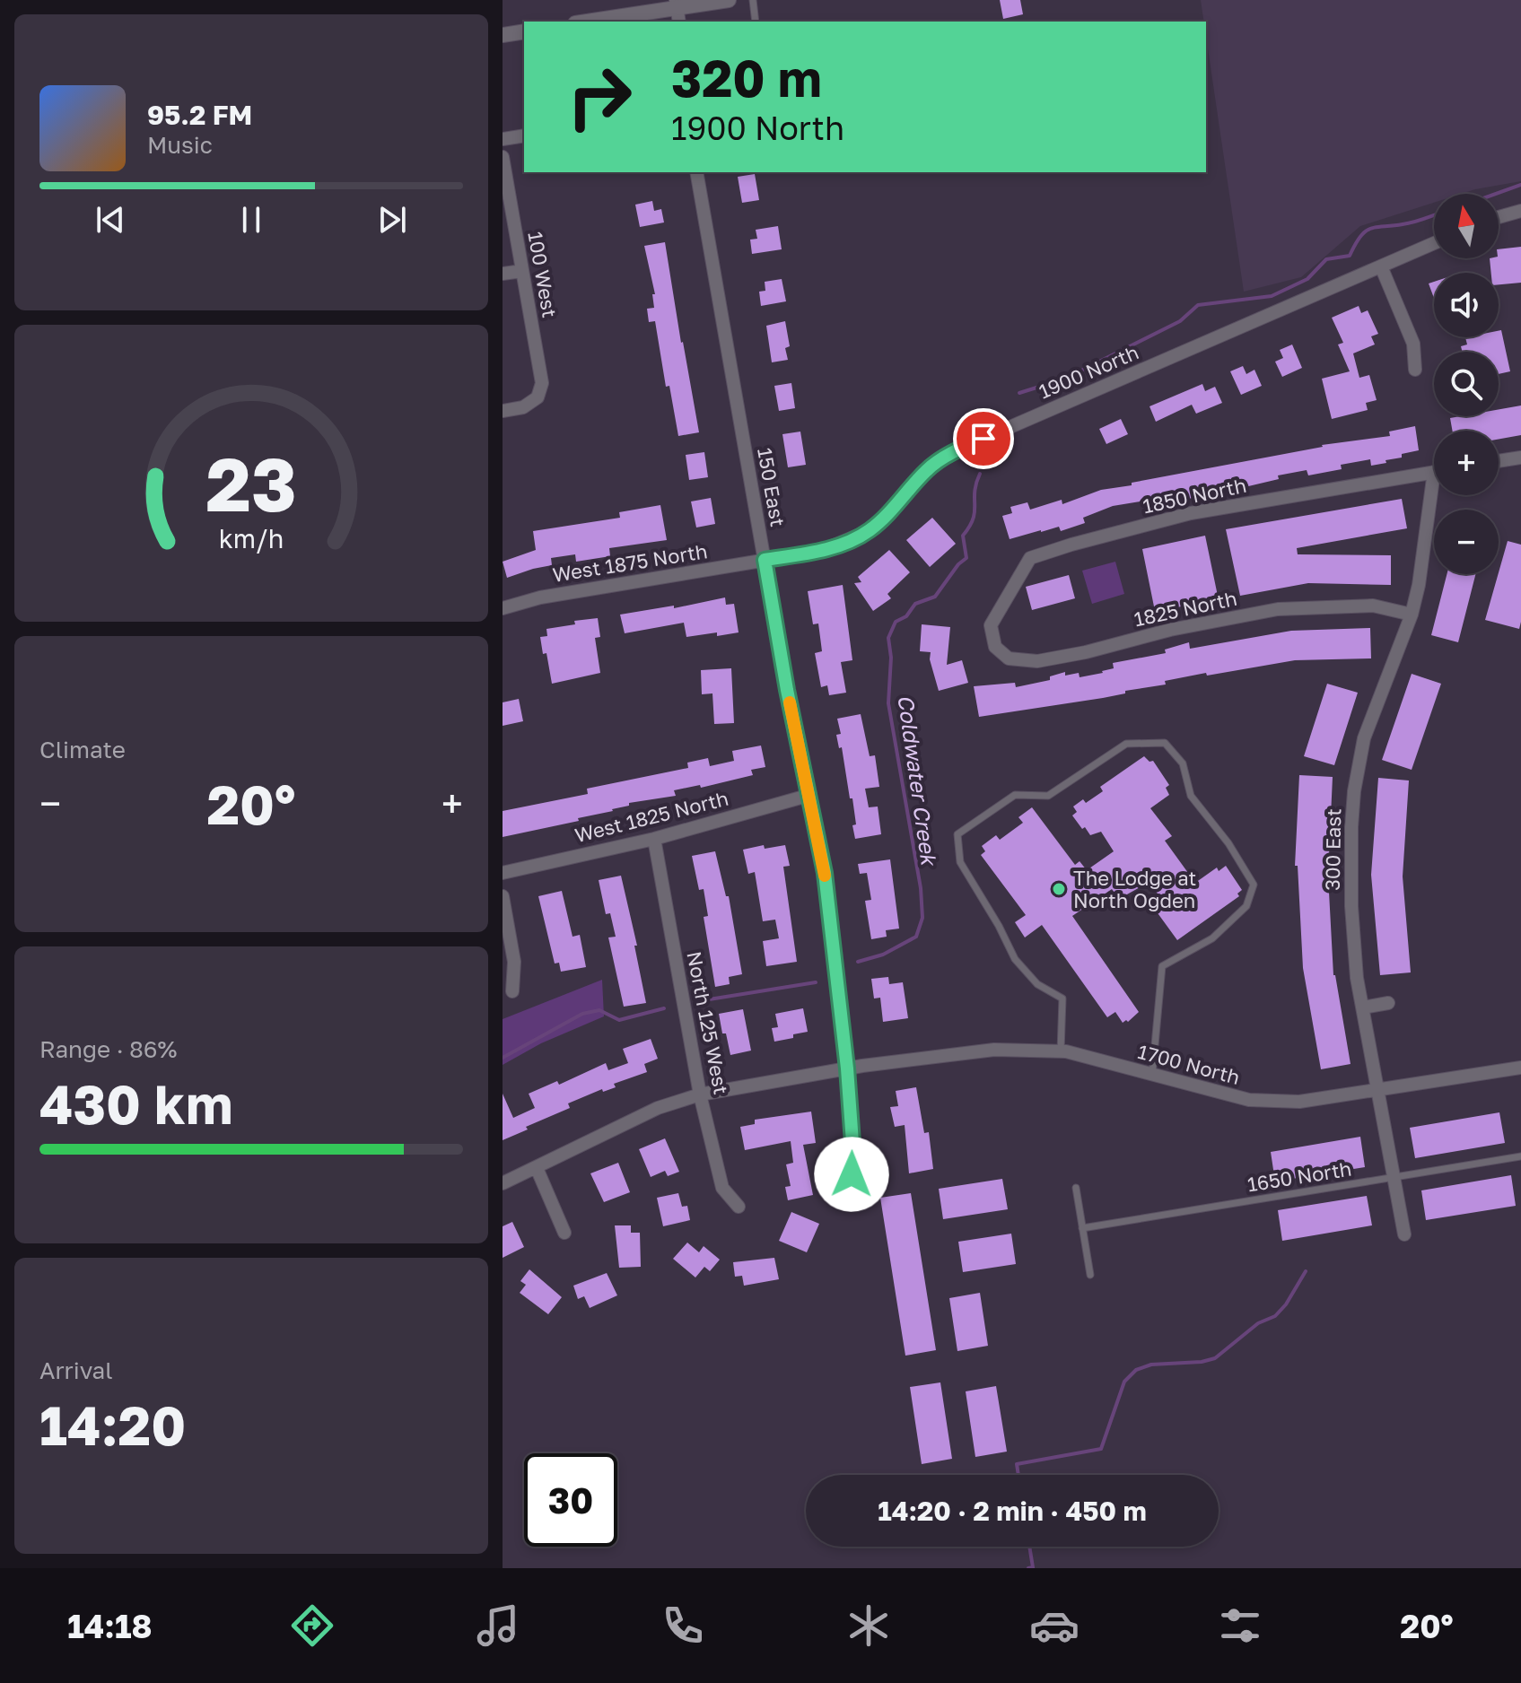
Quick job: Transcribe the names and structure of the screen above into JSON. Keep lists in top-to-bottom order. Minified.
{"streets":{"street":["100 West","1900 North","150 East","1850 North","West 1875 North","1825 North","West 1825 North","300 East","North 125 West","1700 North"],"lane":["1650 North"]},"crossings":[["1900 North","150 East"],["1900 North","West 1875 North"],["150 East","West 1875 North"],["150 East","West 1825 North"],["150 East","1700 North"],["1850 North","1825 North"],["1825 North","300 East"],["West 1825 North","North 125 West"],["300 East","1700 North"],["300 East","1650 North"],["North 125 West","1700 North"]],"water":["Coldwater Creek"],"places":["The Lodge at North Ogden"],"north":"top","page":{"turn":["320 m","1900 North"],"song":["95.2 FM","Music"],"map_buttons":["+","−"],"tile":["Climate",["Range · 86%","430 km"],["Arrival","14:20"]],"heat":["−","20°","+"],"limit":"30","trip":"14:20 · 2 min · 450 m","tabs":["14:18","20°"],"gauge":["23","km/h"]}}
